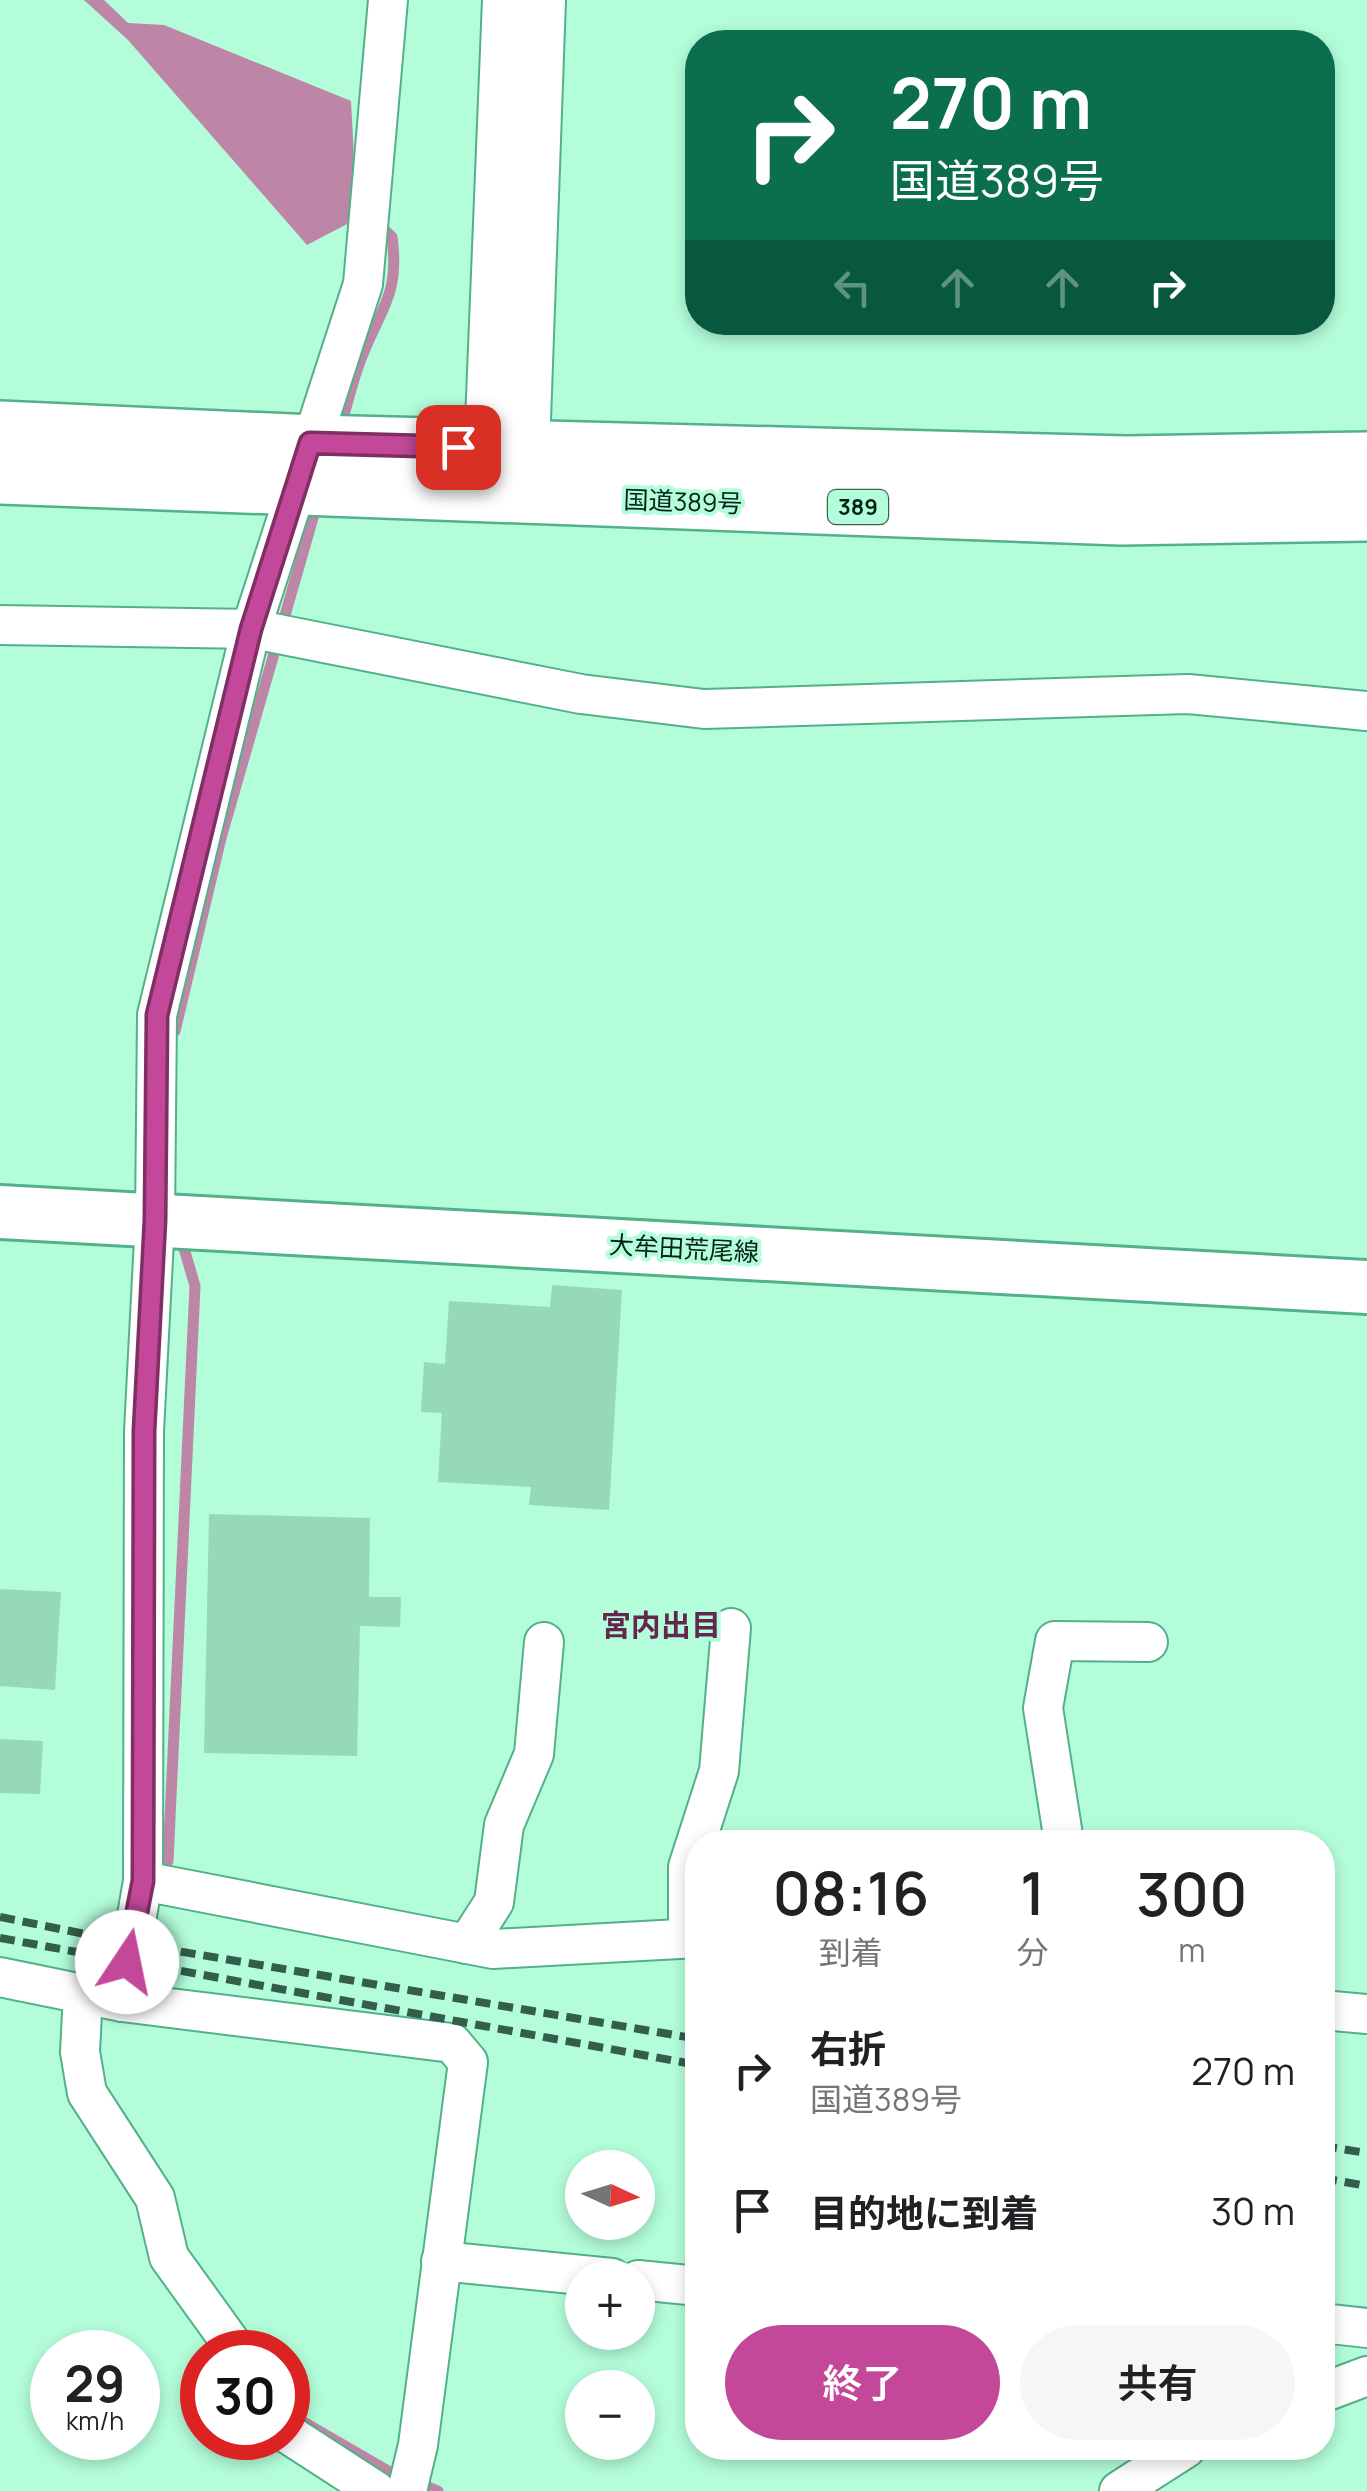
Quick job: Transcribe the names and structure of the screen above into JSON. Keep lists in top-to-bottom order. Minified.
{"streets":{"highway":["国道389号","389"],"main road":["大牟田荒尾線"]},"districts":["宮内出目"],"north":"right","page":{"turn":["270 m","国道389号"],"eta":["08:16","到着","1","分","300","m"],"list":[{"name":"右折","note":"国道389号","value":"270 m"},{"name":"目的地に到着","value":"30 m"}],"map_buttons":["+","−"],"buttons":["終了","共有"],"speed":"29 km/h","limit":"30"}}
